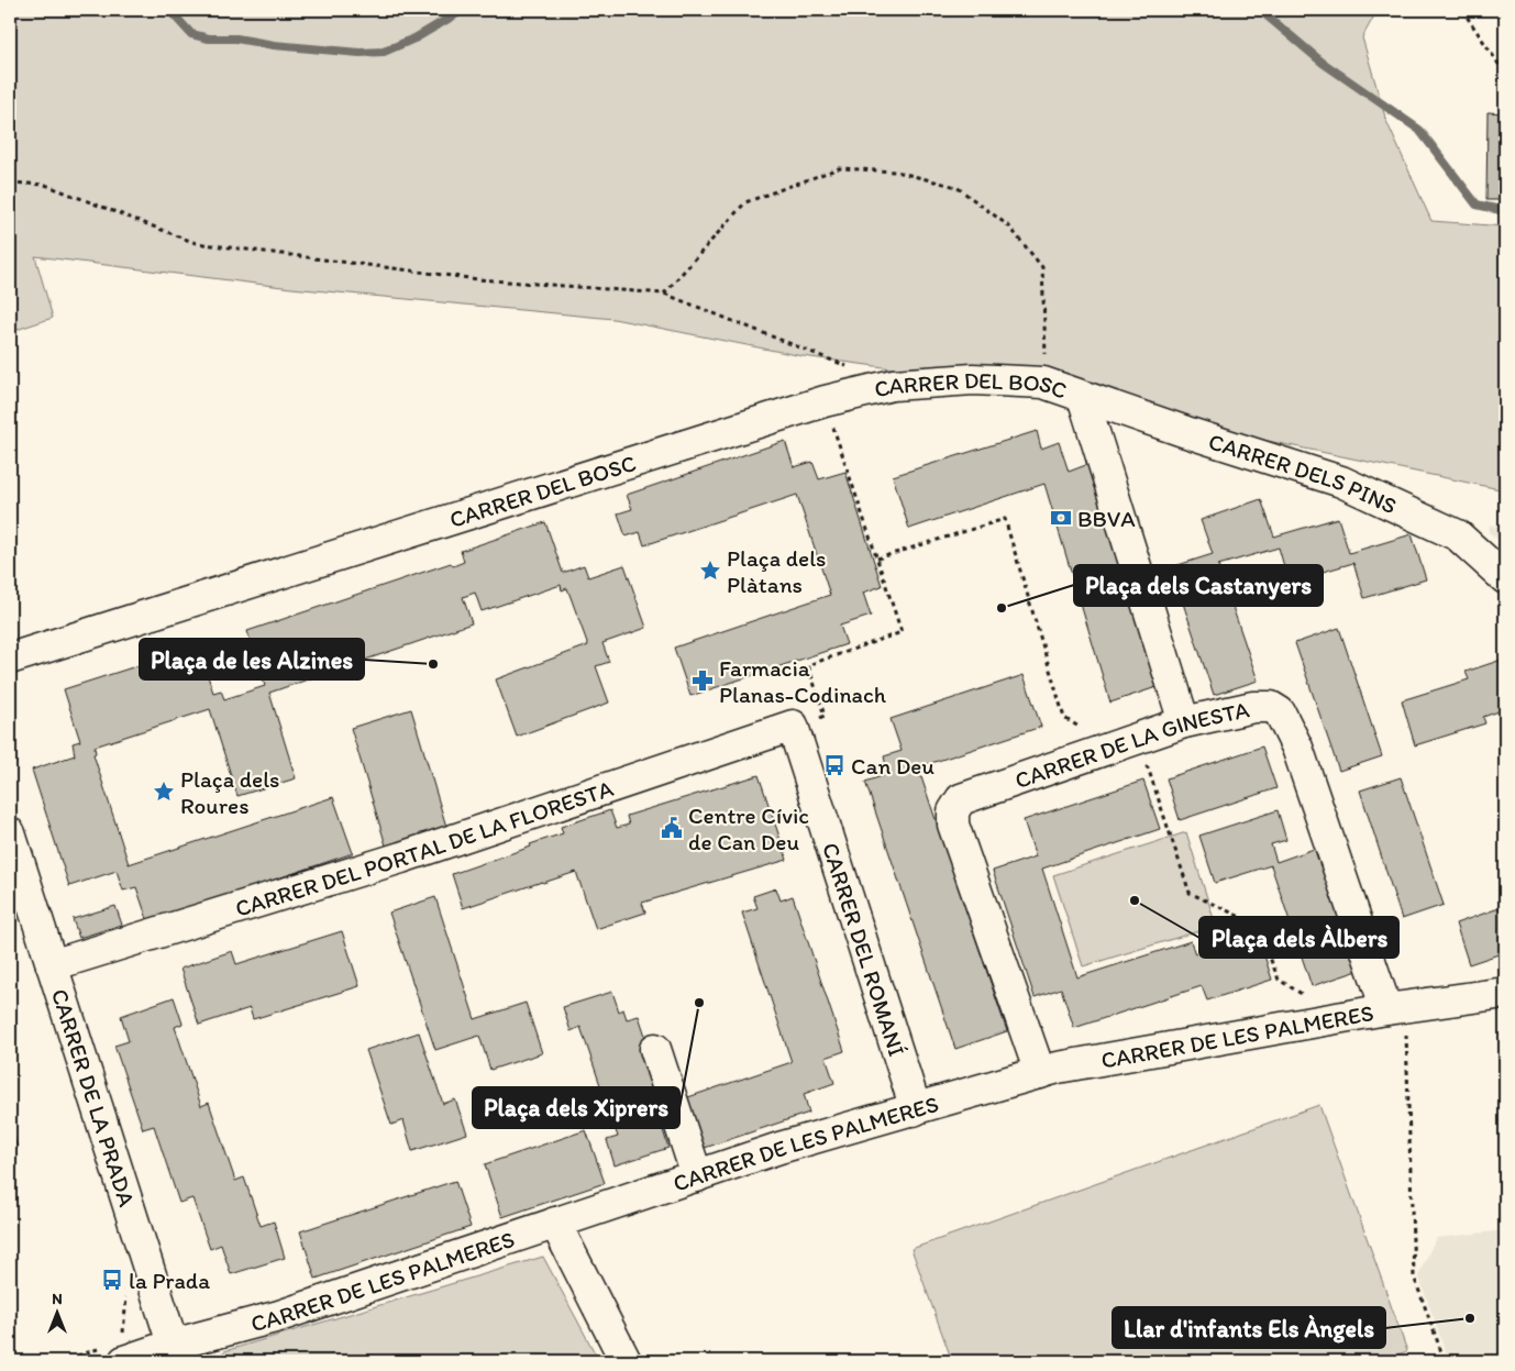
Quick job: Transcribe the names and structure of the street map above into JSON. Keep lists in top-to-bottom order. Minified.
{"streets":{"street":["CARRER DEL BOSC","CARRER DELS PINS","CARRER DE LA GINESTA","CARRER DEL PORTAL DE LA FLORESTA","CARRER DEL ROMANÍ","CARRER DE LES PALMERES","CARRER DE LA PRADA"]},"crossings":[["CARRER DEL BOSC","CARRER DELS PINS"],["CARRER DE LA GINESTA","CARRER DE LES PALMERES"],["CARRER DEL PORTAL DE LA FLORESTA","CARRER DEL ROMANÍ"],["CARRER DEL PORTAL DE LA FLORESTA","CARRER DE LA PRADA"],["CARRER DEL ROMANÍ","CARRER DE LES PALMERES"],["CARRER DE LES PALMERES","CARRER DE LA PRADA"]],"places":{"bank":["BBVA"],"place":["Plaça dels Plàtans","Plaça dels Roures"],"other":["Plaça dels Castanyers","Plaça de les Alzines","Plaça dels Àlbers","Plaça dels Xiprers","Llar d'infants Els Àngels"],"pharmacy":["Farmacia Planas-Codinach"],"bus stop":["Can Deu","la Prada"],"public building":["Centre Cívic de Can Deu"]},"north":"top"}
